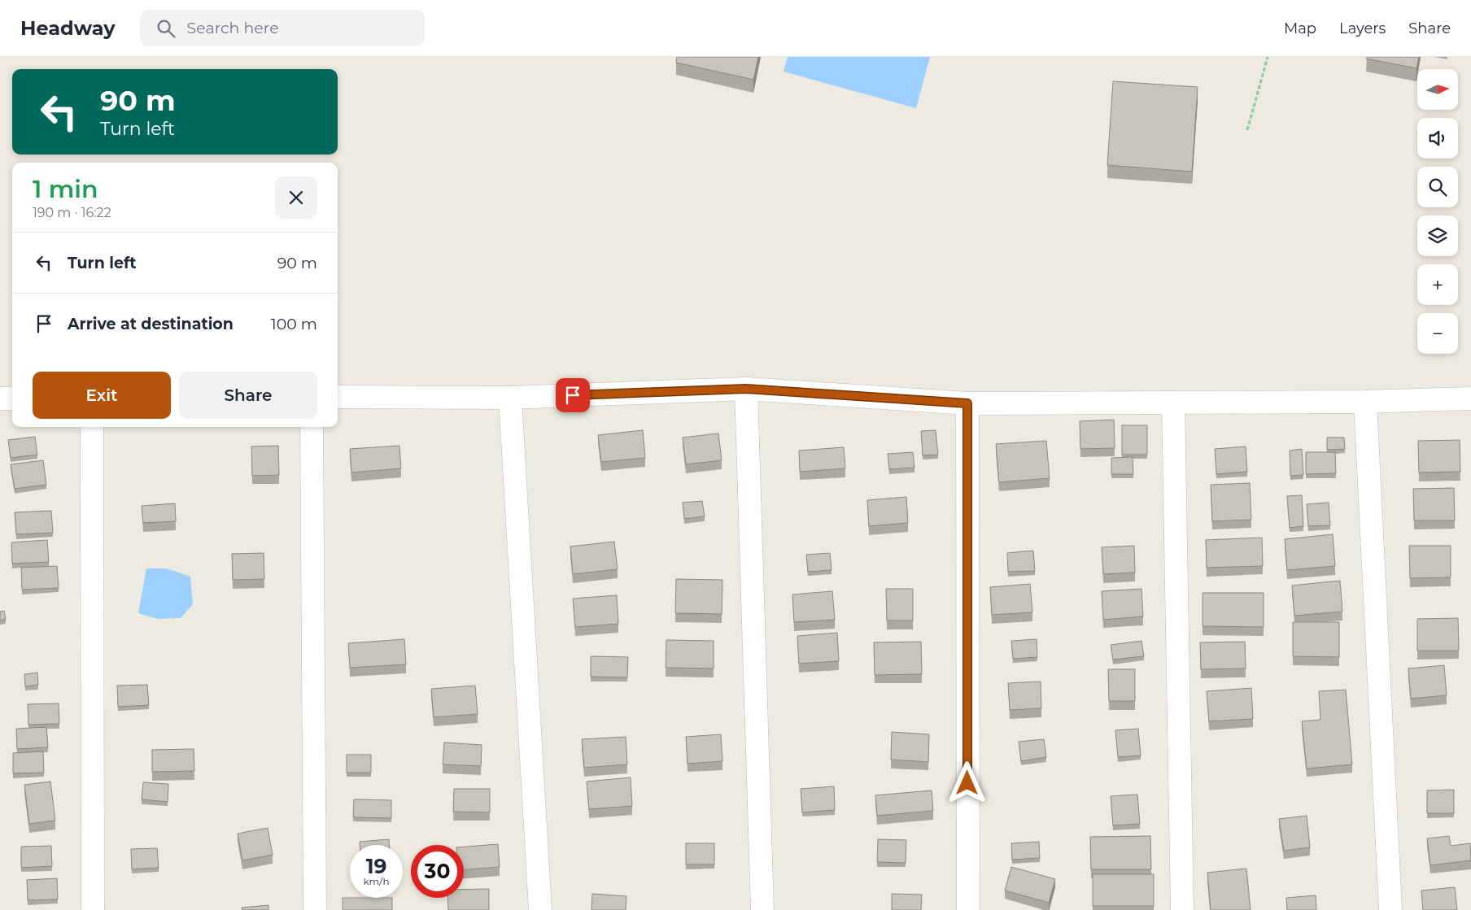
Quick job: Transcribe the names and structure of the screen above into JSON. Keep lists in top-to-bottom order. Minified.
{"north":"right","page":{"header":"Headway","search":"Search here","nav":["Map","Layers","Share"],"map_buttons":["+","−"],"turn":["90 m","Turn left"],"heading":["1 min","190 m · 16:22"],"list":[{"name":"Turn left","value":"90 m"},{"name":"Arrive at destination","value":"100 m"}],"buttons":["Exit","Share"],"speed":"19 km/h","limit":"30"}}
